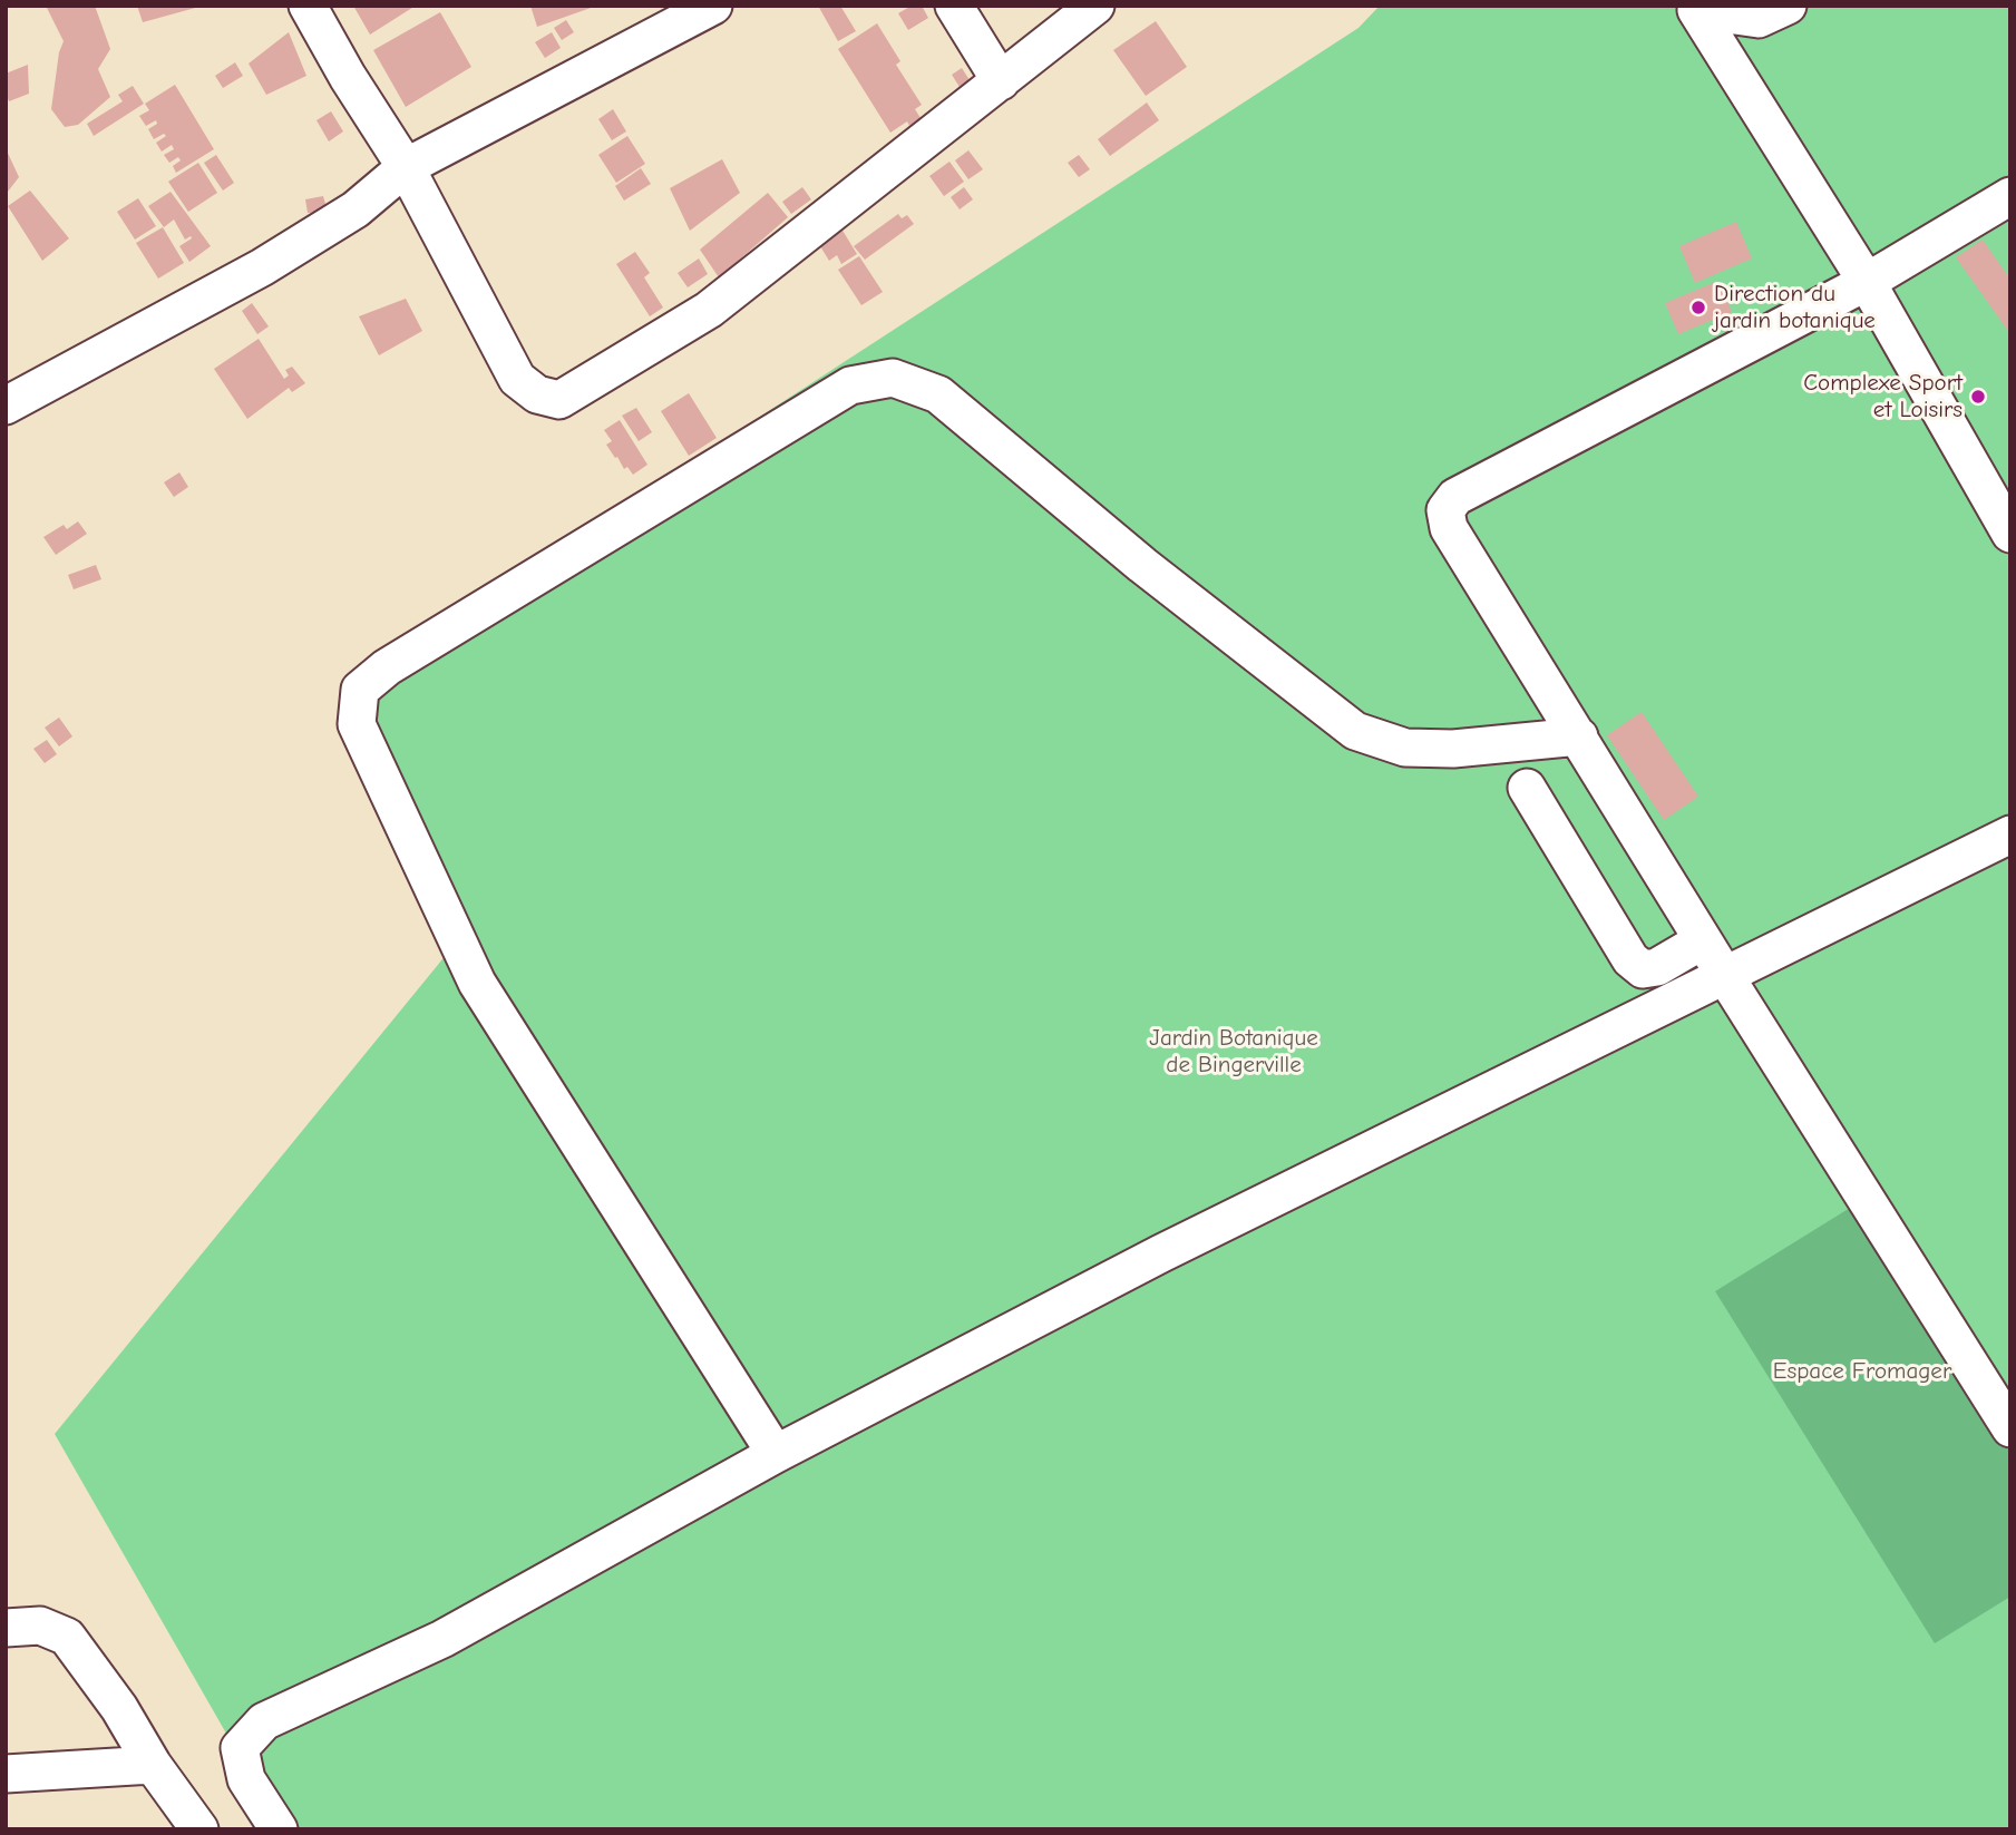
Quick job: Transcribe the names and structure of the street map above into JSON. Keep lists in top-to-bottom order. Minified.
{"parks":["Jardin Botanique de Bingerville","Espace Fromager"],"places":["Direction du jardin botanique","Complexe Sport et Loisirs"]}
